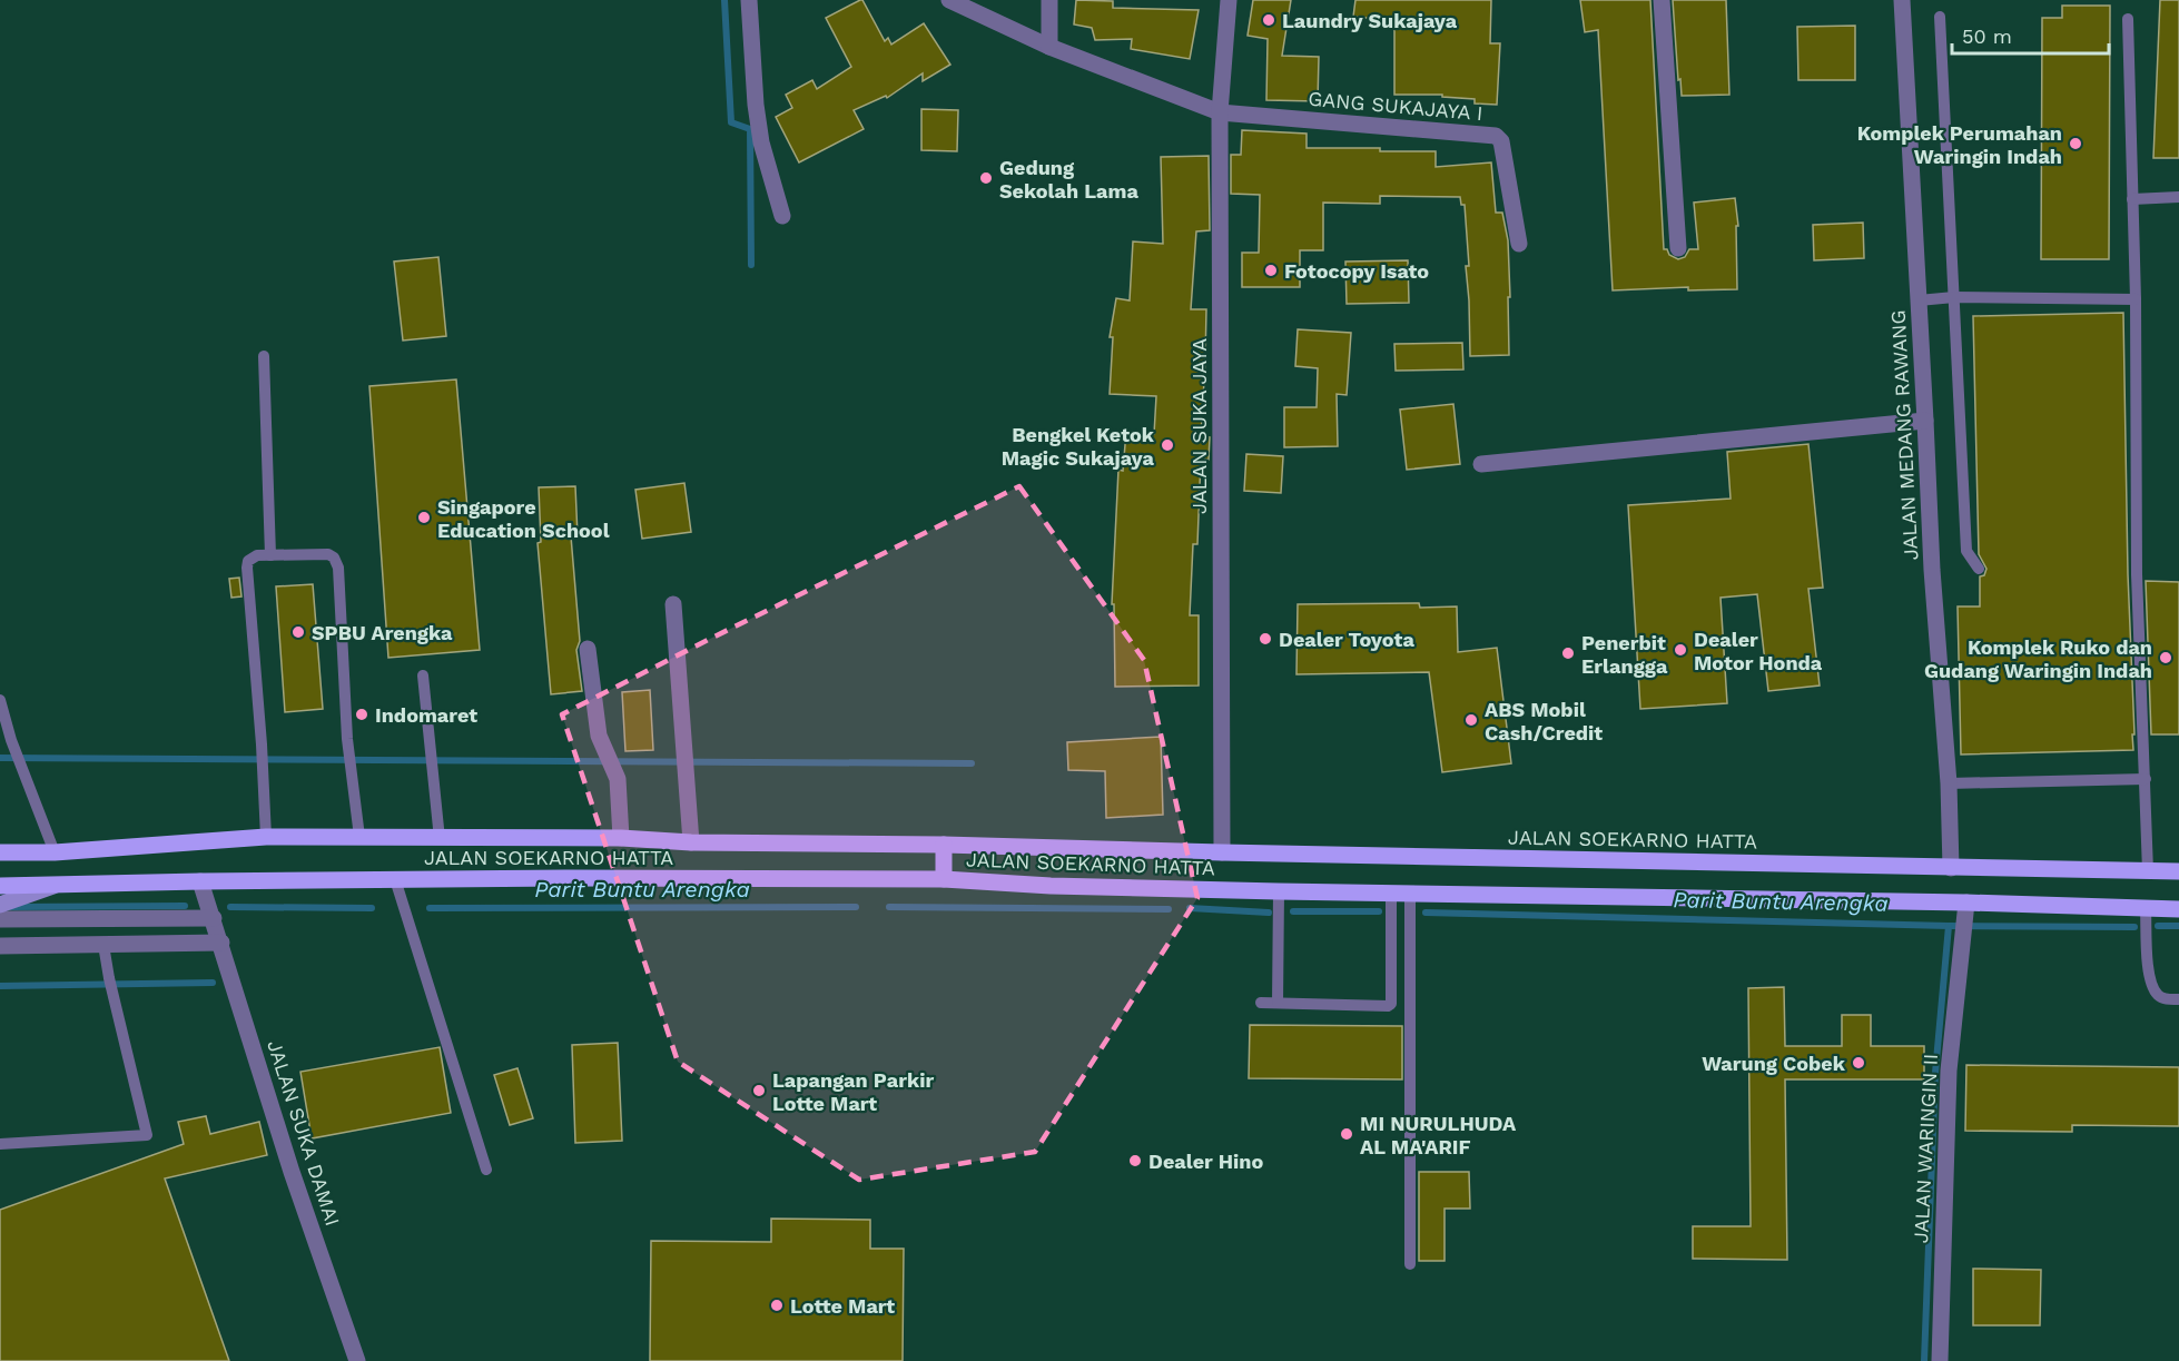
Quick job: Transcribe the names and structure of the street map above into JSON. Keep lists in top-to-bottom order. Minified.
{"streets":{"main road":["JALAN SOEKARNO HATTA"],"street":["GANG SUKAJAYA I","JALAN SUKA JAYA","JALAN MEDANG RAWANG","JALAN SUKA DAMAI","JALAN WARINGIN II"]},"crossings":[["GANG SUKAJAYA I","JALAN SUKA JAYA"],["JALAN SUKA JAYA","JALAN SOEKARNO HATTA"],["JALAN MEDANG RAWANG","JALAN SOEKARNO HATTA"],["JALAN SOEKARNO HATTA","JALAN SUKA DAMAI"],["JALAN SOEKARNO HATTA","JALAN WARINGIN II"]],"water":["Parit Buntu Arengka"],"places":["Laundry Sukajaya","Komplek Perumahan Waringin Indah","Gedung Sekolah Lama","Fotocopy Isato","Bengkel Ketok Magic Sukajaya","Singapore Education School","SPBU Arengka","Dealer Toyota","Dealer Motor Honda","Penerbit Erlangga","Komplek Ruko dan Gudang Waringin Indah","Indomaret","ABS Mobil Cash/Credit","Warung Cobek","Lapangan Parkir Lotte Mart","MI NURULHUDA AL MA'ARIF","Dealer Hino","Lotte Mart"],"scale_bar":"50 m"}
